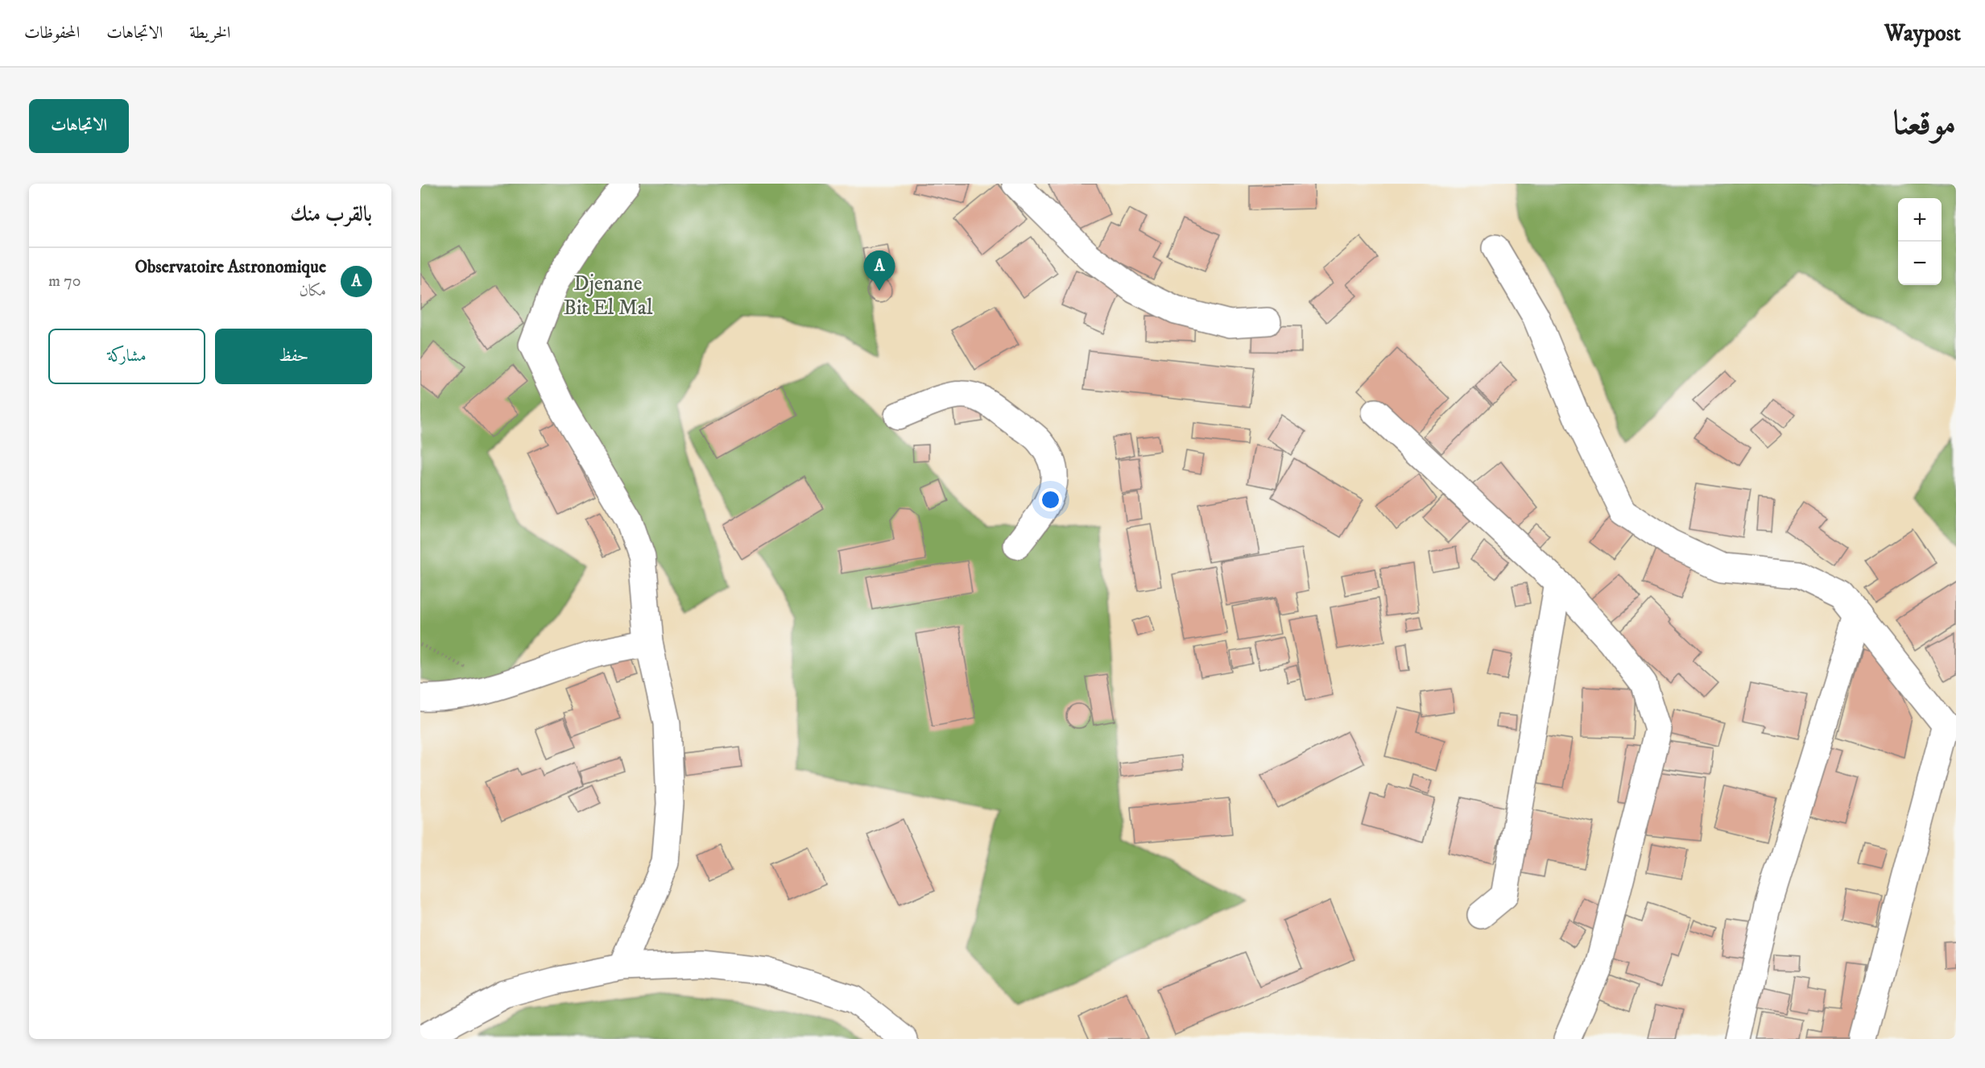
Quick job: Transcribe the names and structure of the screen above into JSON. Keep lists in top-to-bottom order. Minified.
{"parks":["Djenane Bit El Mal"],"page":{"header":"Waypost","nav":["الخريطة","الاتجاهات","المحفوظات"],"title":"موقعنا","buttons":["الاتجاهات",["حفظ","مشاركة"]],"heading":"بالقرب منك","map_buttons":["+","−"],"list":[{"mark":"A","name":"Observatoire Astronomique","note":"مكان","value":"70 m"}],"pins":"A"}}
